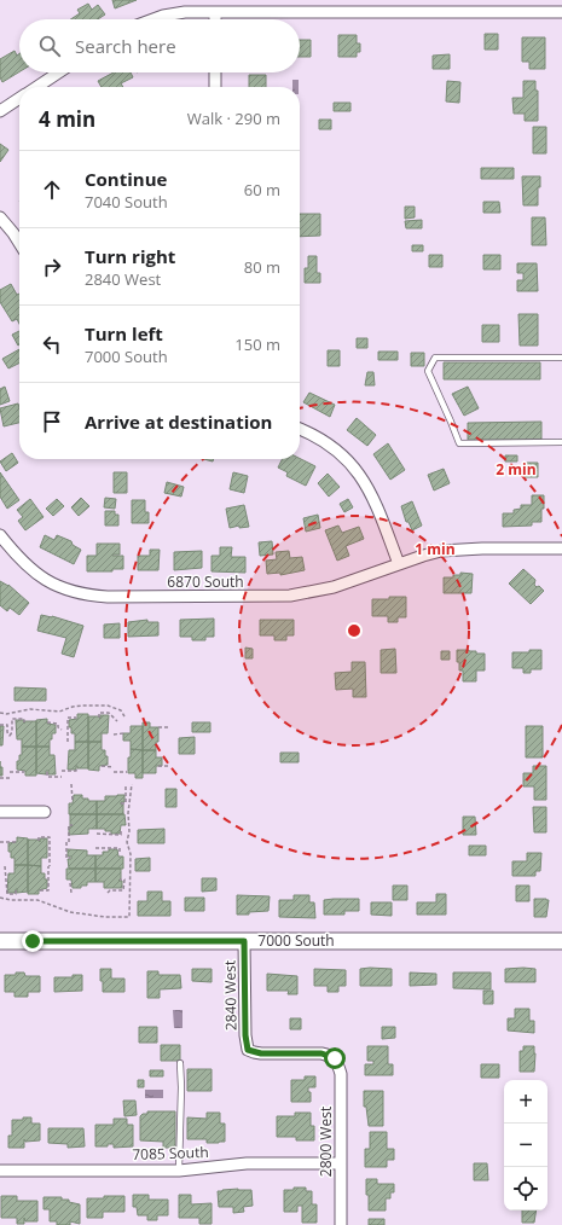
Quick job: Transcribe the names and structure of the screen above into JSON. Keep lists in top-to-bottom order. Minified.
{"streets":{"main road":["7000 South"],"street":["6870 South","2840 West","2800 West","7085 South"]},"crossings":[["7000 South","2840 West"],["2840 West","2800 West"],["2800 West","7085 South"]],"page":{"search":"Search here","heading":["4 min","Walk · 290 m"],"list":[["Continue","7040 South","60 m"],["Turn right","2840 West","80 m"],["Turn left","7000 South","150 m"],"Arrive at destination"],"map_buttons":["+","−"]},"rings":["2 min","1 min"]}
